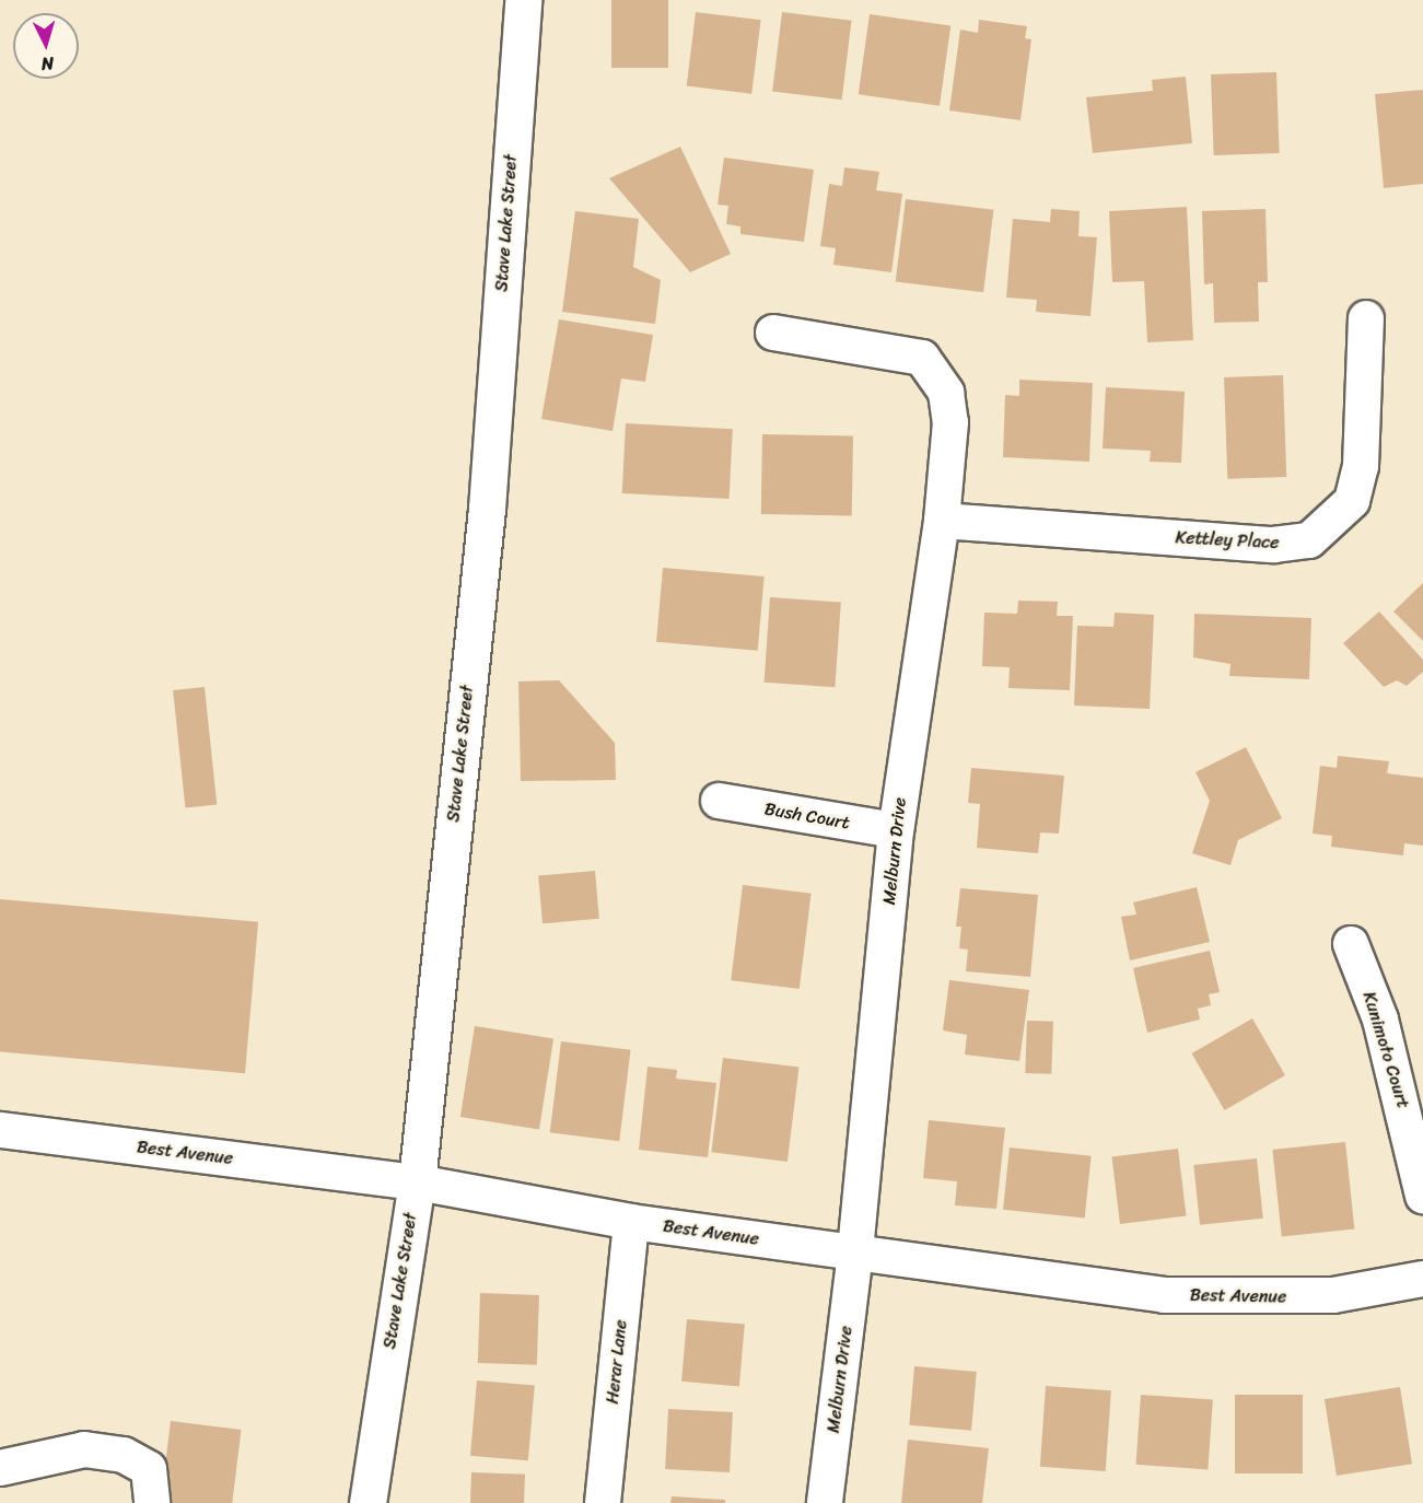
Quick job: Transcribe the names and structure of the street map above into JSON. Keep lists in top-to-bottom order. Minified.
{"streets":{"main road":["Stave Lake Street"],"street":["Kettley Place","Bush Court","Melburn Drive","Kunimoto Court","Best Avenue","Herar Lane"]},"crossings":[["Stave Lake Street","Best Avenue"],["Kettley Place","Melburn Drive"],["Bush Court","Melburn Drive"],["Melburn Drive","Best Avenue"],["Best Avenue","Herar Lane"]],"north":"bottom"}
